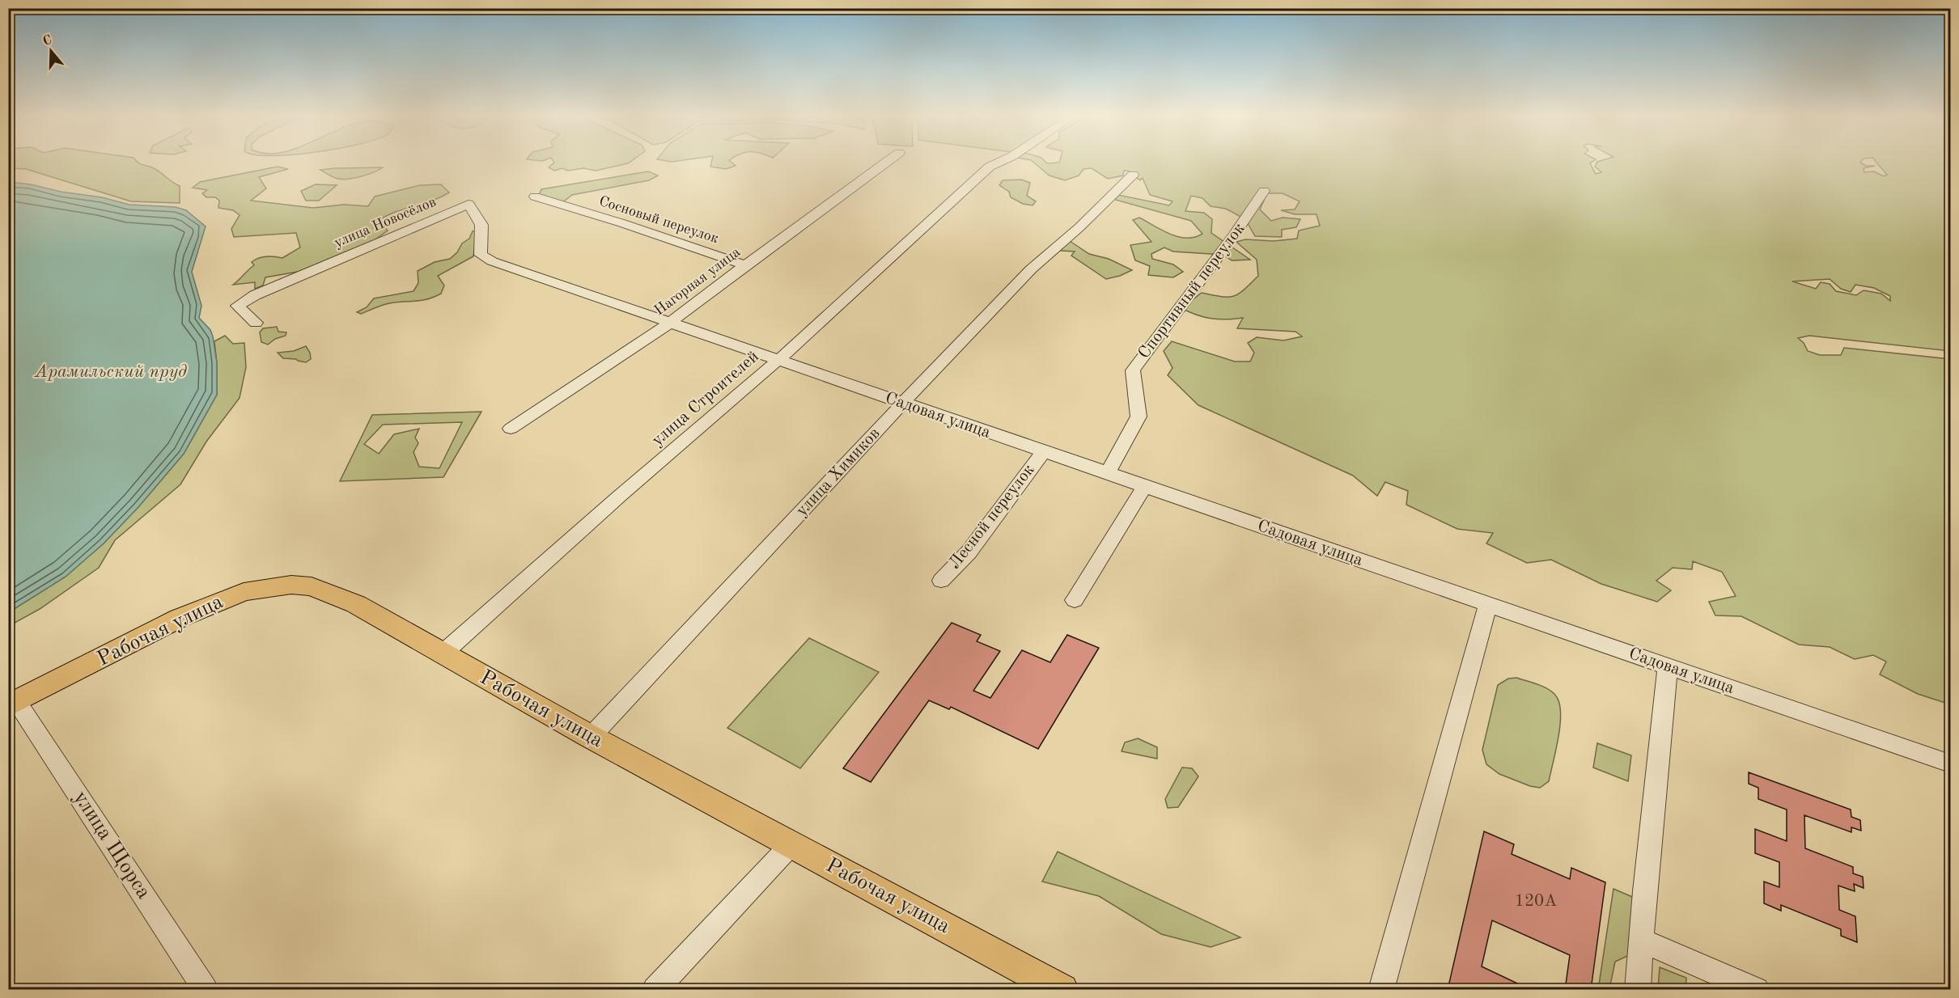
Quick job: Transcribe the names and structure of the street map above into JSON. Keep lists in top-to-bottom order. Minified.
{"streets":{"main road":["Рабочая улица"],"street":["Сосновый переулок","улица Новосёлов","Нагорная улица","Спортивный переулок","улица Строителей","Садовая улица","улица Химиков","Лесной переулок","улица Щорса"]},"crossings":[["Сосновый переулок","Нагорная улица"],["улица Новосёлов","Нагорная улица"],["улица Новосёлов","Садовая улица"],["Нагорная улица","Садовая улица"],["Спортивный переулок","Садовая улица"],["улица Строителей","Садовая улица"],["улица Строителей","Рабочая улица"],["Садовая улица","улица Химиков"],["Садовая улица","Лесной переулок"],["улица Химиков","Рабочая улица"],["Рабочая улица","улица Щорса"]],"water":["Арамильский пруд"],"house_numbers":["120А"],"north":"top"}
